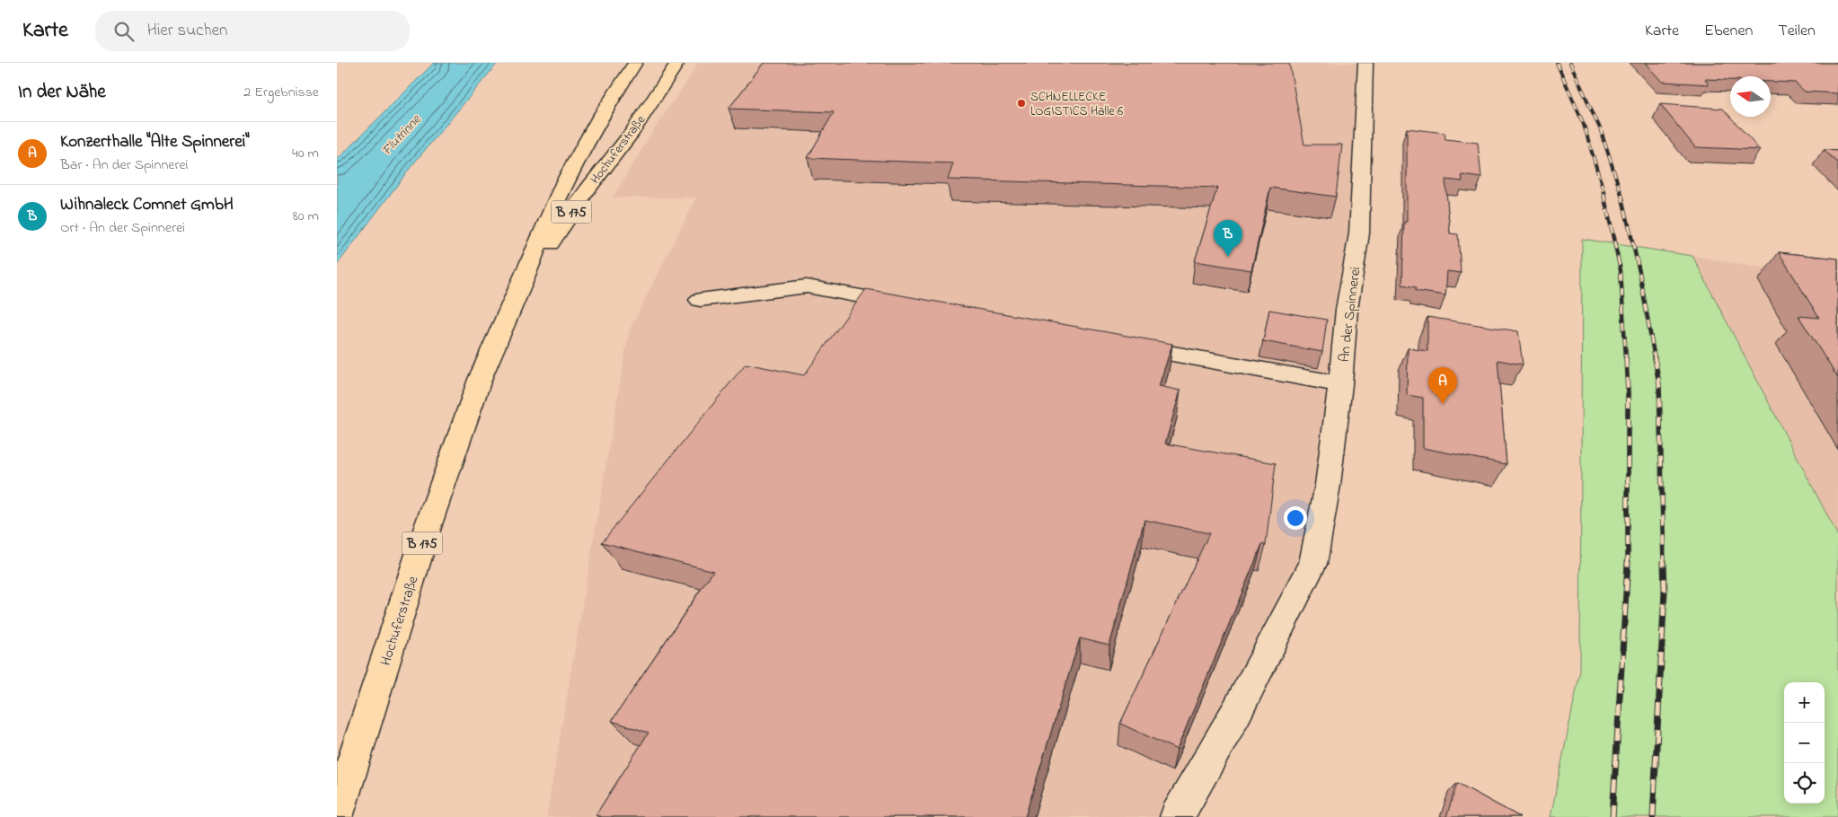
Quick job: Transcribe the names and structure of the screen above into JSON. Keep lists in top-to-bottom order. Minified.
{"streets":{"main road":["Hochuferstraße","B 175"],"street":["An der Spinnerei"]},"water":["Flutrinne"],"places":["SCHNELLECKE LOGISTICS Halle 6"],"north":"left","page":{"header":"Karte","search":"Hier suchen","nav":["Karte","Ebenen","Teilen"],"heading":["In der Nähe","2 Ergebnisse"],"list":[{"mark":"A","name":"Konzerthalle \"Alte Spinnerei\"","note":"Bar · An der Spinnerei","value":"40 m"},{"mark":"B","name":"Wihnaleck Comnet GmbH","note":"Ort · An der Spinnerei","value":"80 m"}],"pins":["B","A"],"map_buttons":["+","−"]}}
